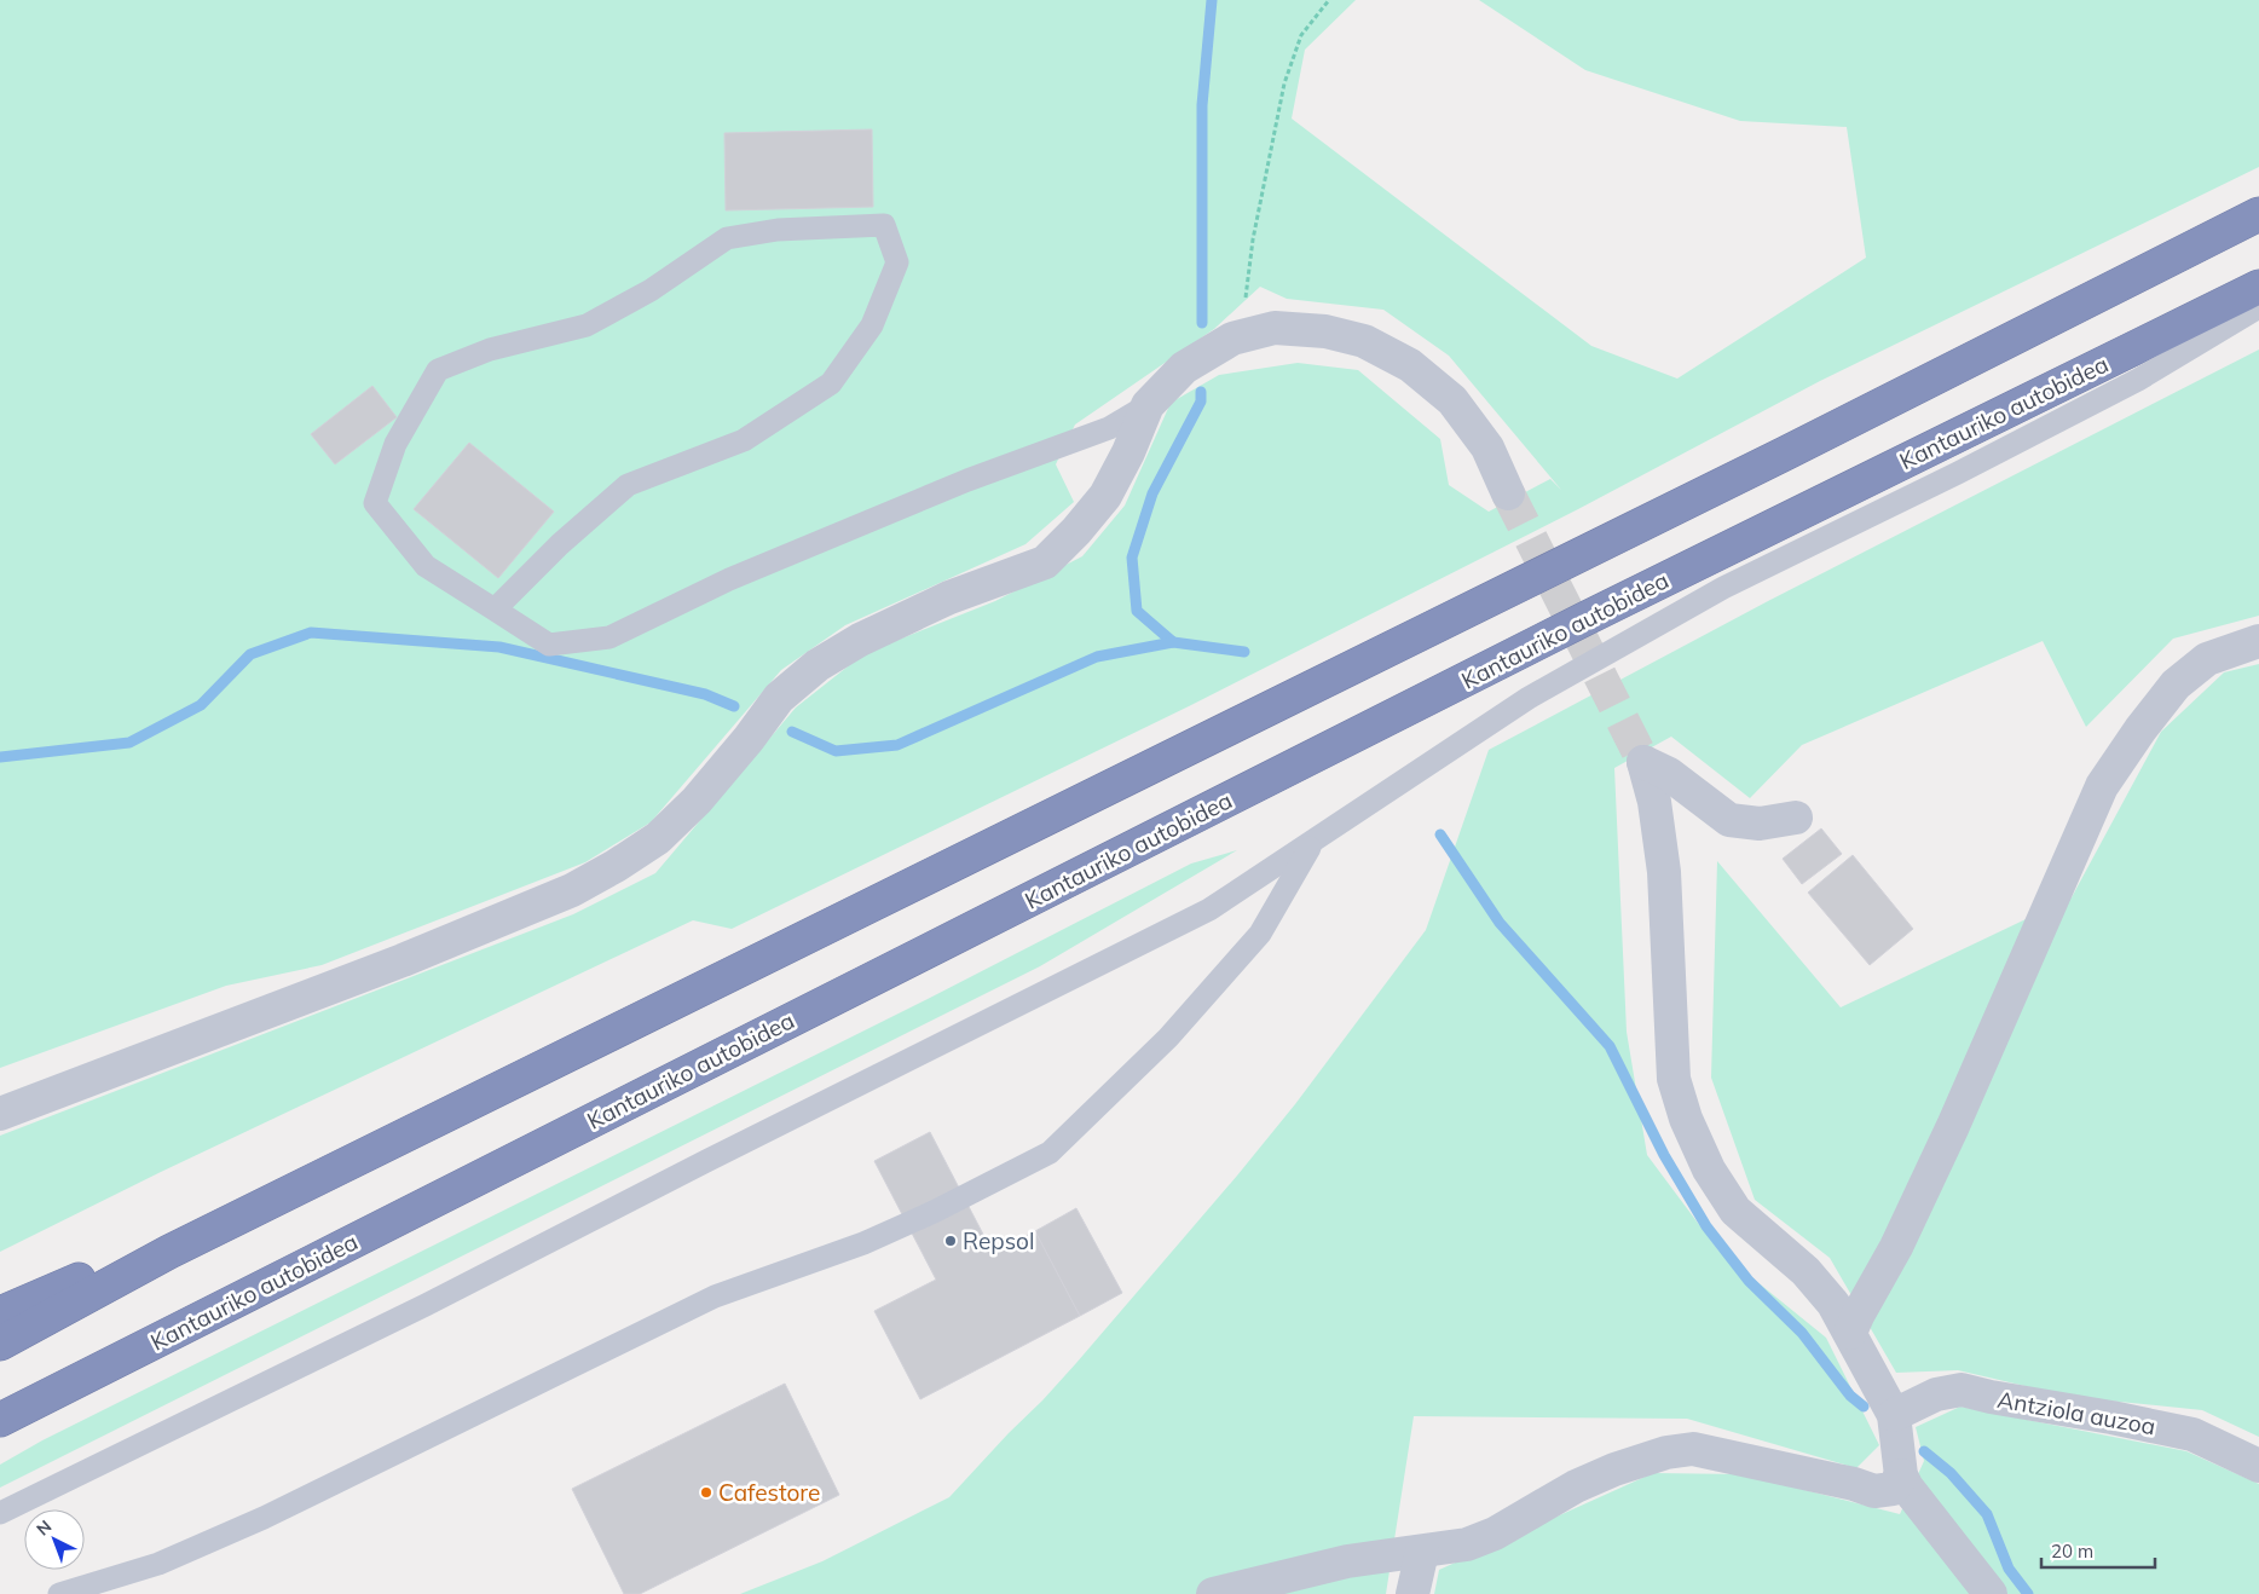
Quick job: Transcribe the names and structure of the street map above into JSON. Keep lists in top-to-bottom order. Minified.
{"streets":{"highway":["Kantauriko autobidea"],"street":["Antziola auzoa"]},"places":["Repsol","Cafestore"],"scale_bar":"20 m","north":"top left"}
